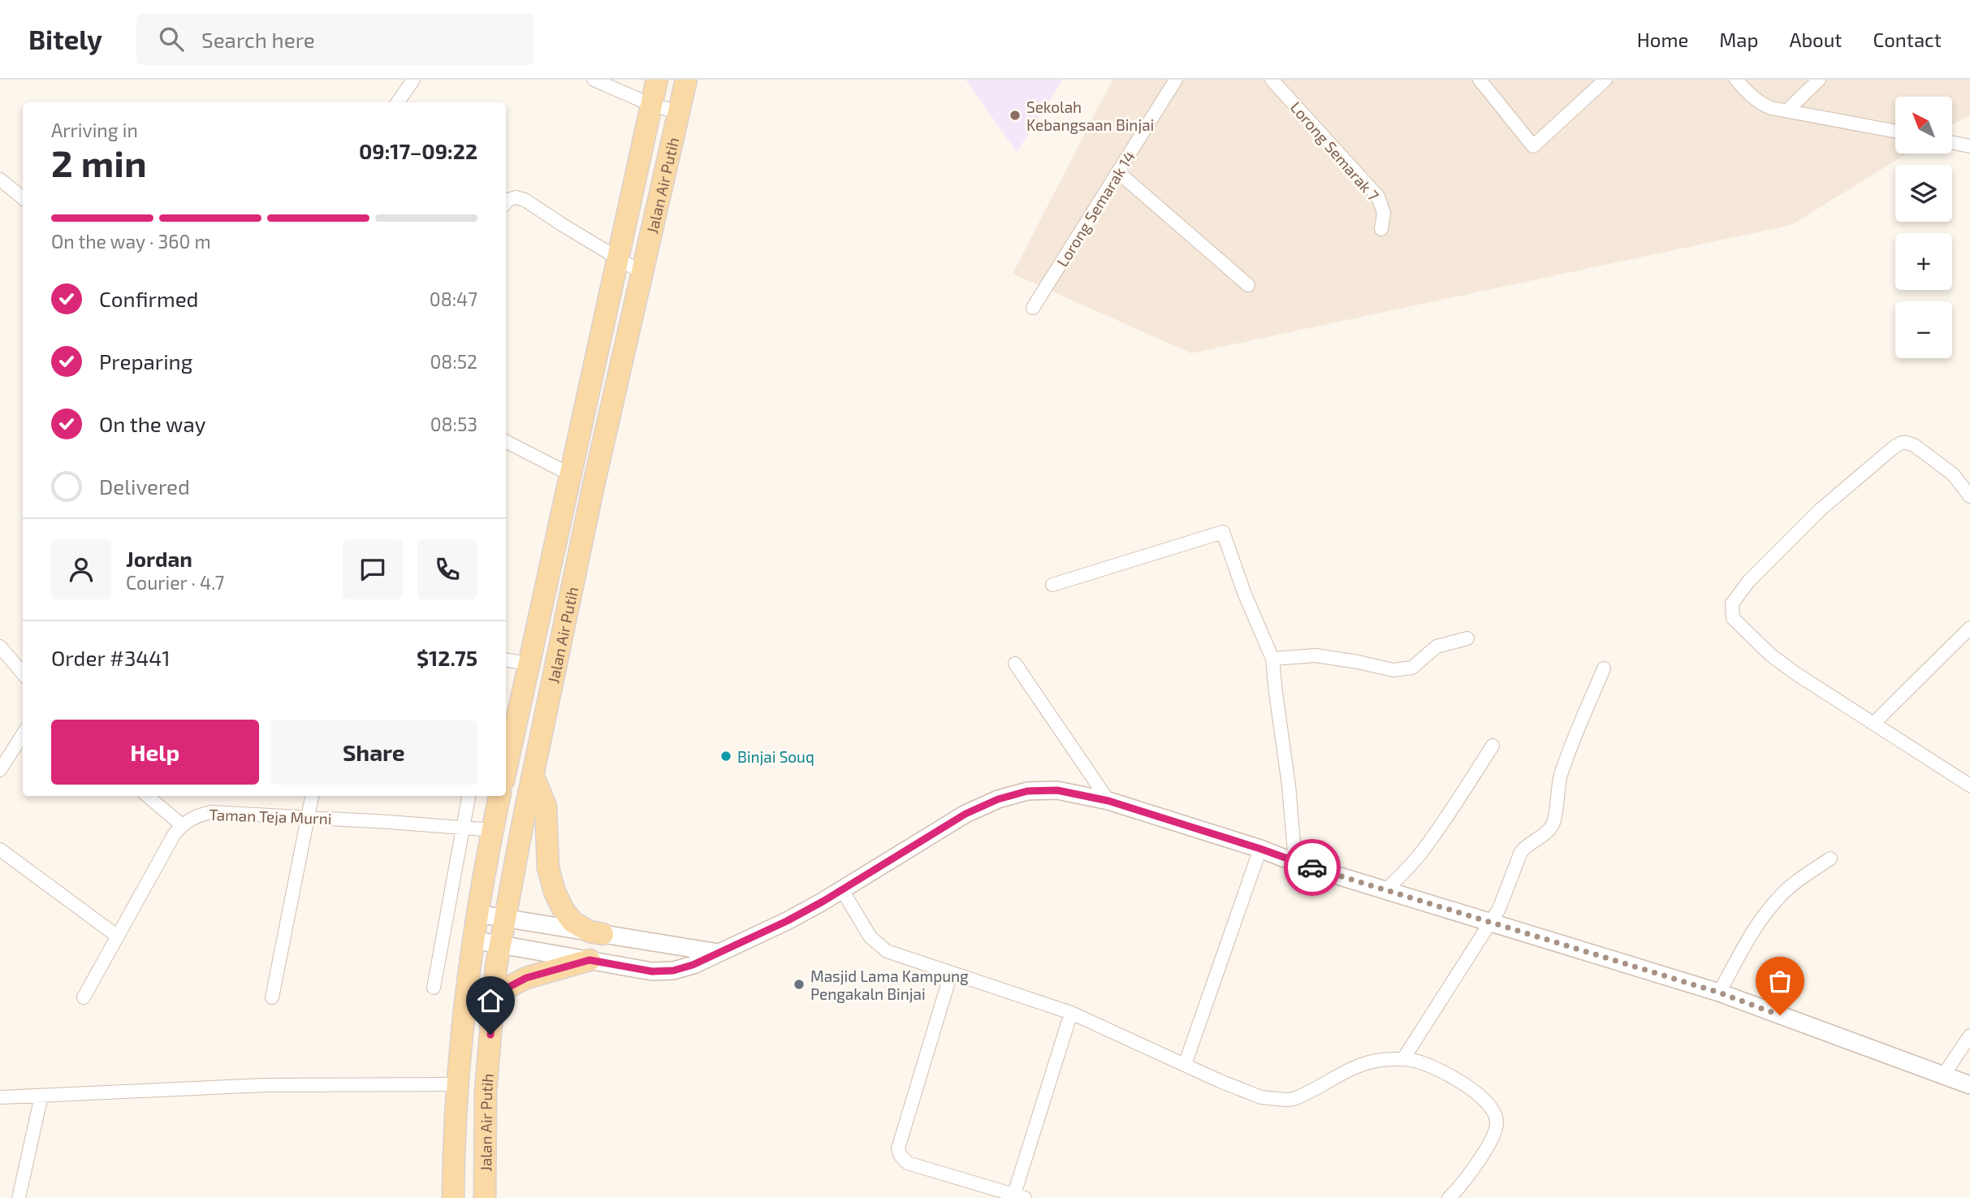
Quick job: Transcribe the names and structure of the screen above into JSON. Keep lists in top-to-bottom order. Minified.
{"streets":{"main road":["Jalan Air Putih"],"street":["Lorong Semarak 7","Lorong Semarak 14","Taman Teja Murni"]},"crossings":[["Jalan Air Putih","Taman Teja Murni"]],"places":["Sekolah Kebangsaan Binjai","Binjai Souq","Masjid Lama Kampung Pengakaln Binjai"],"north":"top left","page":{"header":"Bitely","search":"Search here","nav":["Home","Map","About","Contact"],"map_buttons":["+","−"],"heading":["2 min","Arriving in","09:17–09:22"],"panel":["Jordan","Courier · 4.7","Order #3441","$12.75"],"bar":"On the way · 360 m","list":[["Confirmed","08:47"],["Preparing","08:52"],["On the way","08:53"],"Delivered"],"buttons":["Help","Share"]}}
